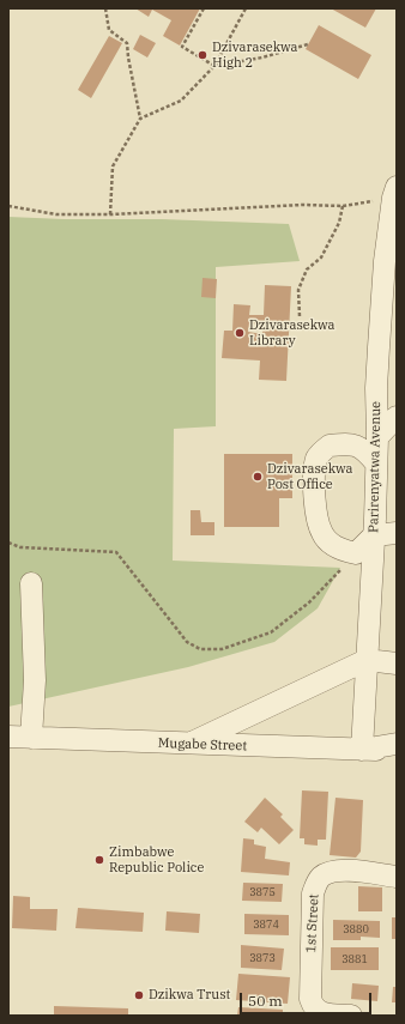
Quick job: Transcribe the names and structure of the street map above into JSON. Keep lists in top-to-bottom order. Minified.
{"streets":{"street":["Parirenyatwa Avenue","Mugabe Street","1st Street"]},"crossings":[["Parirenyatwa Avenue","Mugabe Street"]],"places":["Dzivarasekwa High 2","Dzivarasekwa Library","Dzivarasekwa Post Office","Zimbabwe Republic Police","Dzikwa Trust"],"house_numbers":["3875","3874","3880","3873","3881"],"scale_bar":"50 m"}
